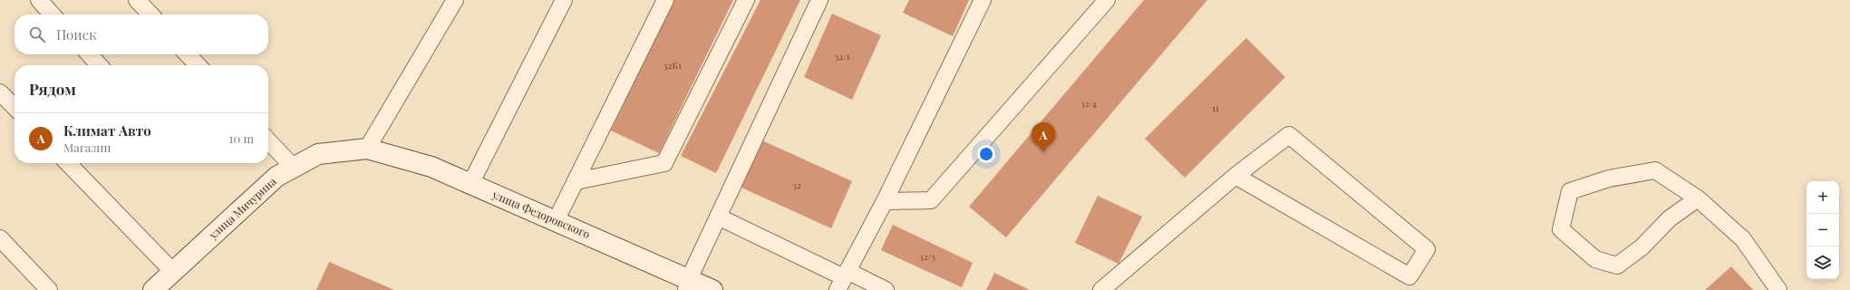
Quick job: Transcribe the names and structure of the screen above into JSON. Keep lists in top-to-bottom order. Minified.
{"streets":{"street":["улица Мичурина","улица Федоровского"]},"crossings":[["улица Мичурина","улица Федоровского"]],"house_numbers":["32/1","32К1","32/4","11","32","32/3"],"page":{"search":"Поиск","heading":"Рядом","list":[{"mark":"A","name":"Климат Авто","note":"Магазин","value":"10 m"}],"pins":"A","map_buttons":["+","−"]}}
